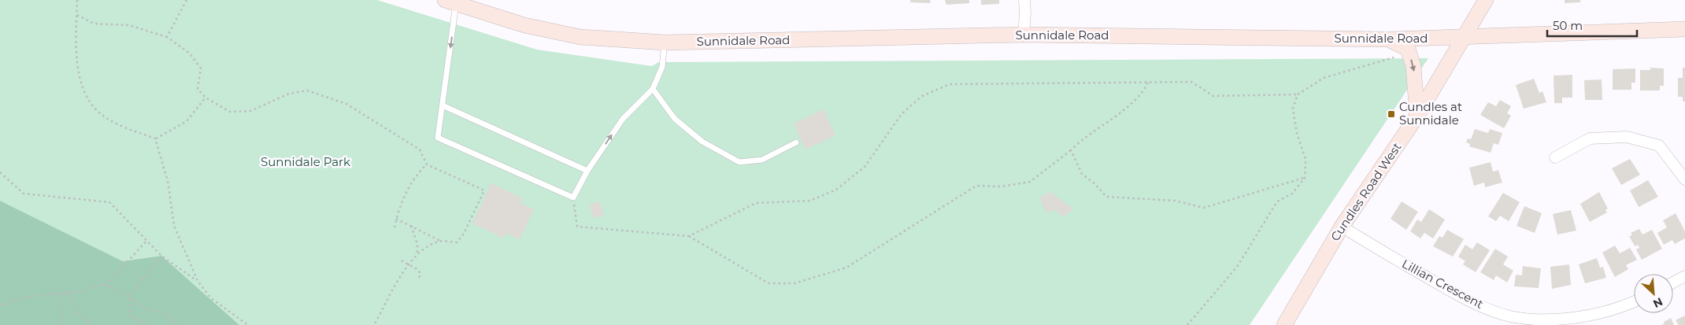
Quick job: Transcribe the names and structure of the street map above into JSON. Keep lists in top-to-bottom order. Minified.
{"streets":{"main road":["Sunnidale Road","Cundles Road West"],"street":["Lillian Crescent"]},"crossings":[["Sunnidale Road","Cundles Road West"],["Cundles Road West","Lillian Crescent"]],"parks":["Sunnidale Park"],"places":{"transit":["Cundles at Sunnidale"]},"scale_bar":"50 m","north":"bottom right"}
